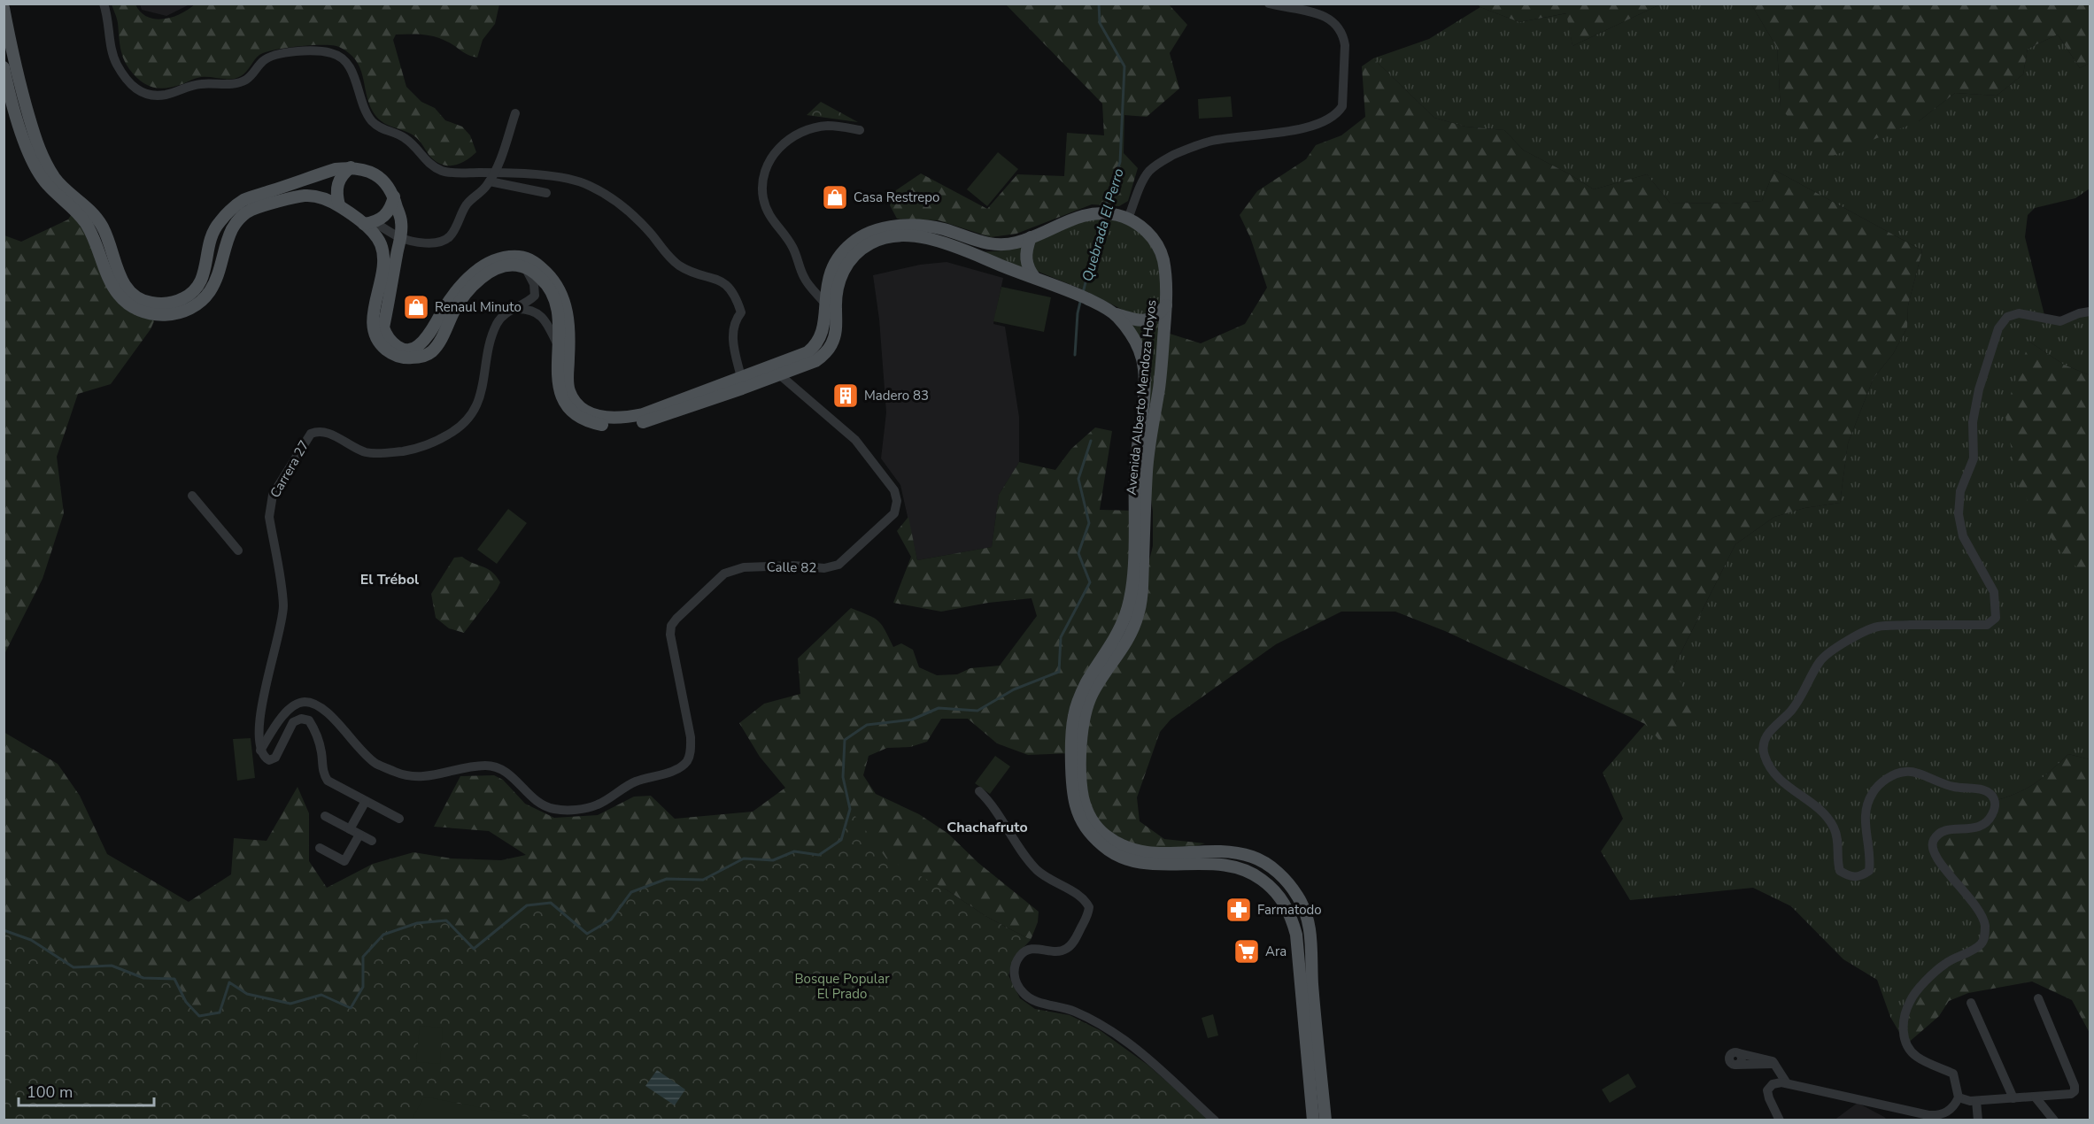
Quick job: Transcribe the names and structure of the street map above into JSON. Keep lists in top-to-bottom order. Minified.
{"streets":{"main road":["Avenida Alberto Mendoza Hoyos"],"street":["Carrera 27","Calle 82"]},"crossings":[["Avenida Alberto Mendoza Hoyos","Carrera 27"],["Avenida Alberto Mendoza Hoyos","Calle 82"],["Carrera 27","Calle 82"]],"districts":["El Trébol","Chachafruto"],"water":["Quebrada El Perro"],"parks":["Bosque Popular El Prado"],"places":{"shop":["Casa Restrepo","Renaul Minuto"],"building":["Madero 83"],"pharmacy":["Farmatodo"],"supermarket":["Ara"]},"scale_bar":"100 m"}
